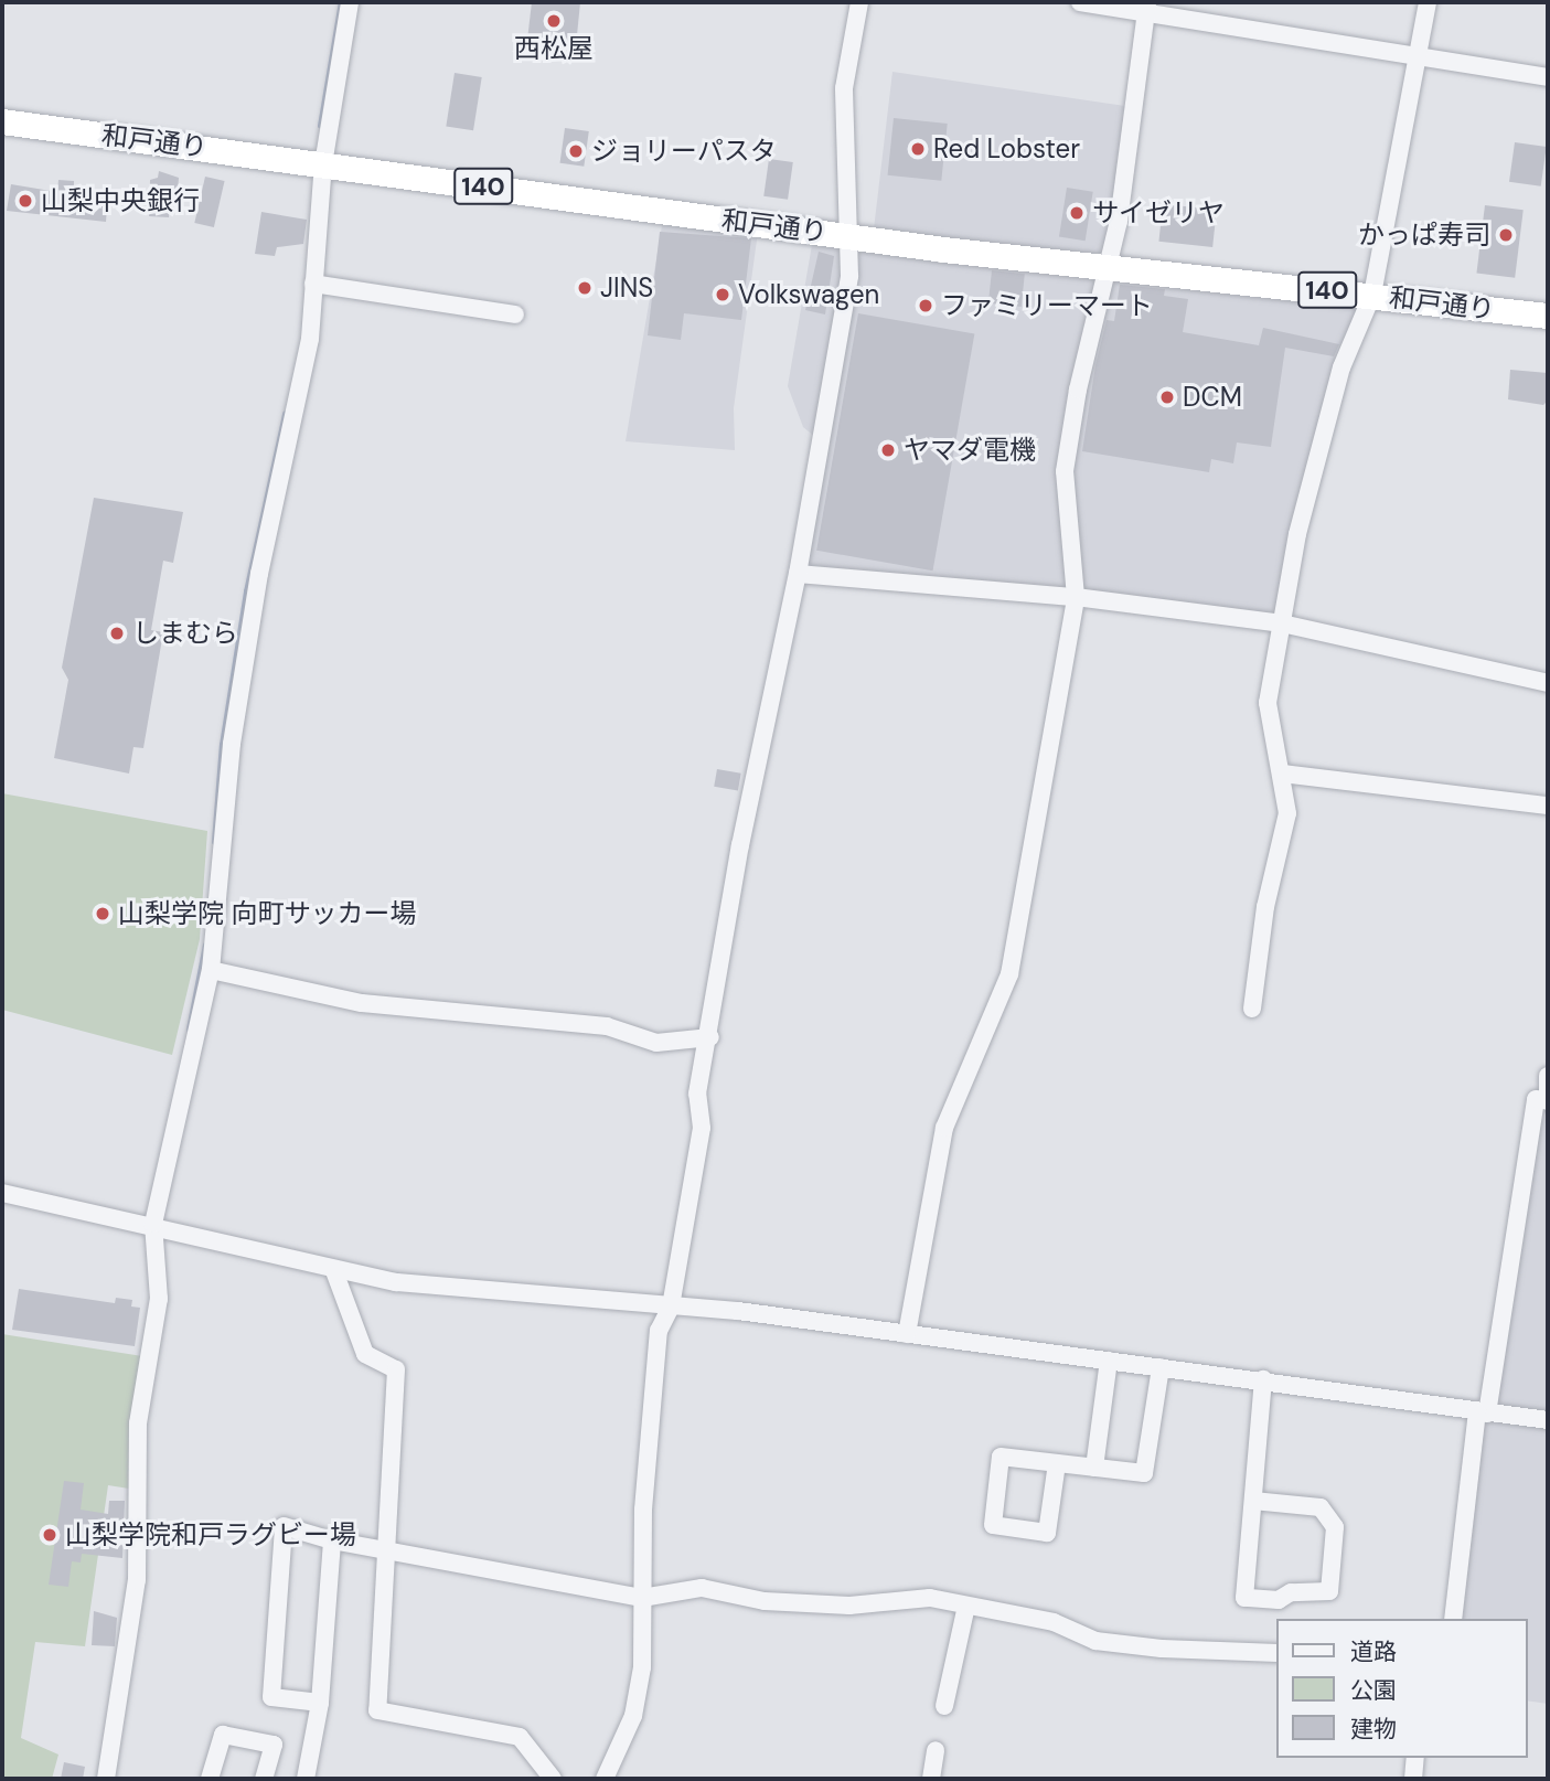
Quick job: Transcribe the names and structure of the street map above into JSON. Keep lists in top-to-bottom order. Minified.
{"streets":{"highway":["和戸通り","140"]},"places":["西松屋","Red Lobster","ジョリーパスタ","山梨中央銀行","サイゼリヤ","かっぱ寿司","JINS","Volkswagen","ファミリーマート","DCM","ヤマダ電機","しまむら","山梨学院 向町サッカー場","山梨学院和戸ラグビー場"],"legend":["道路","公園","建物"]}
